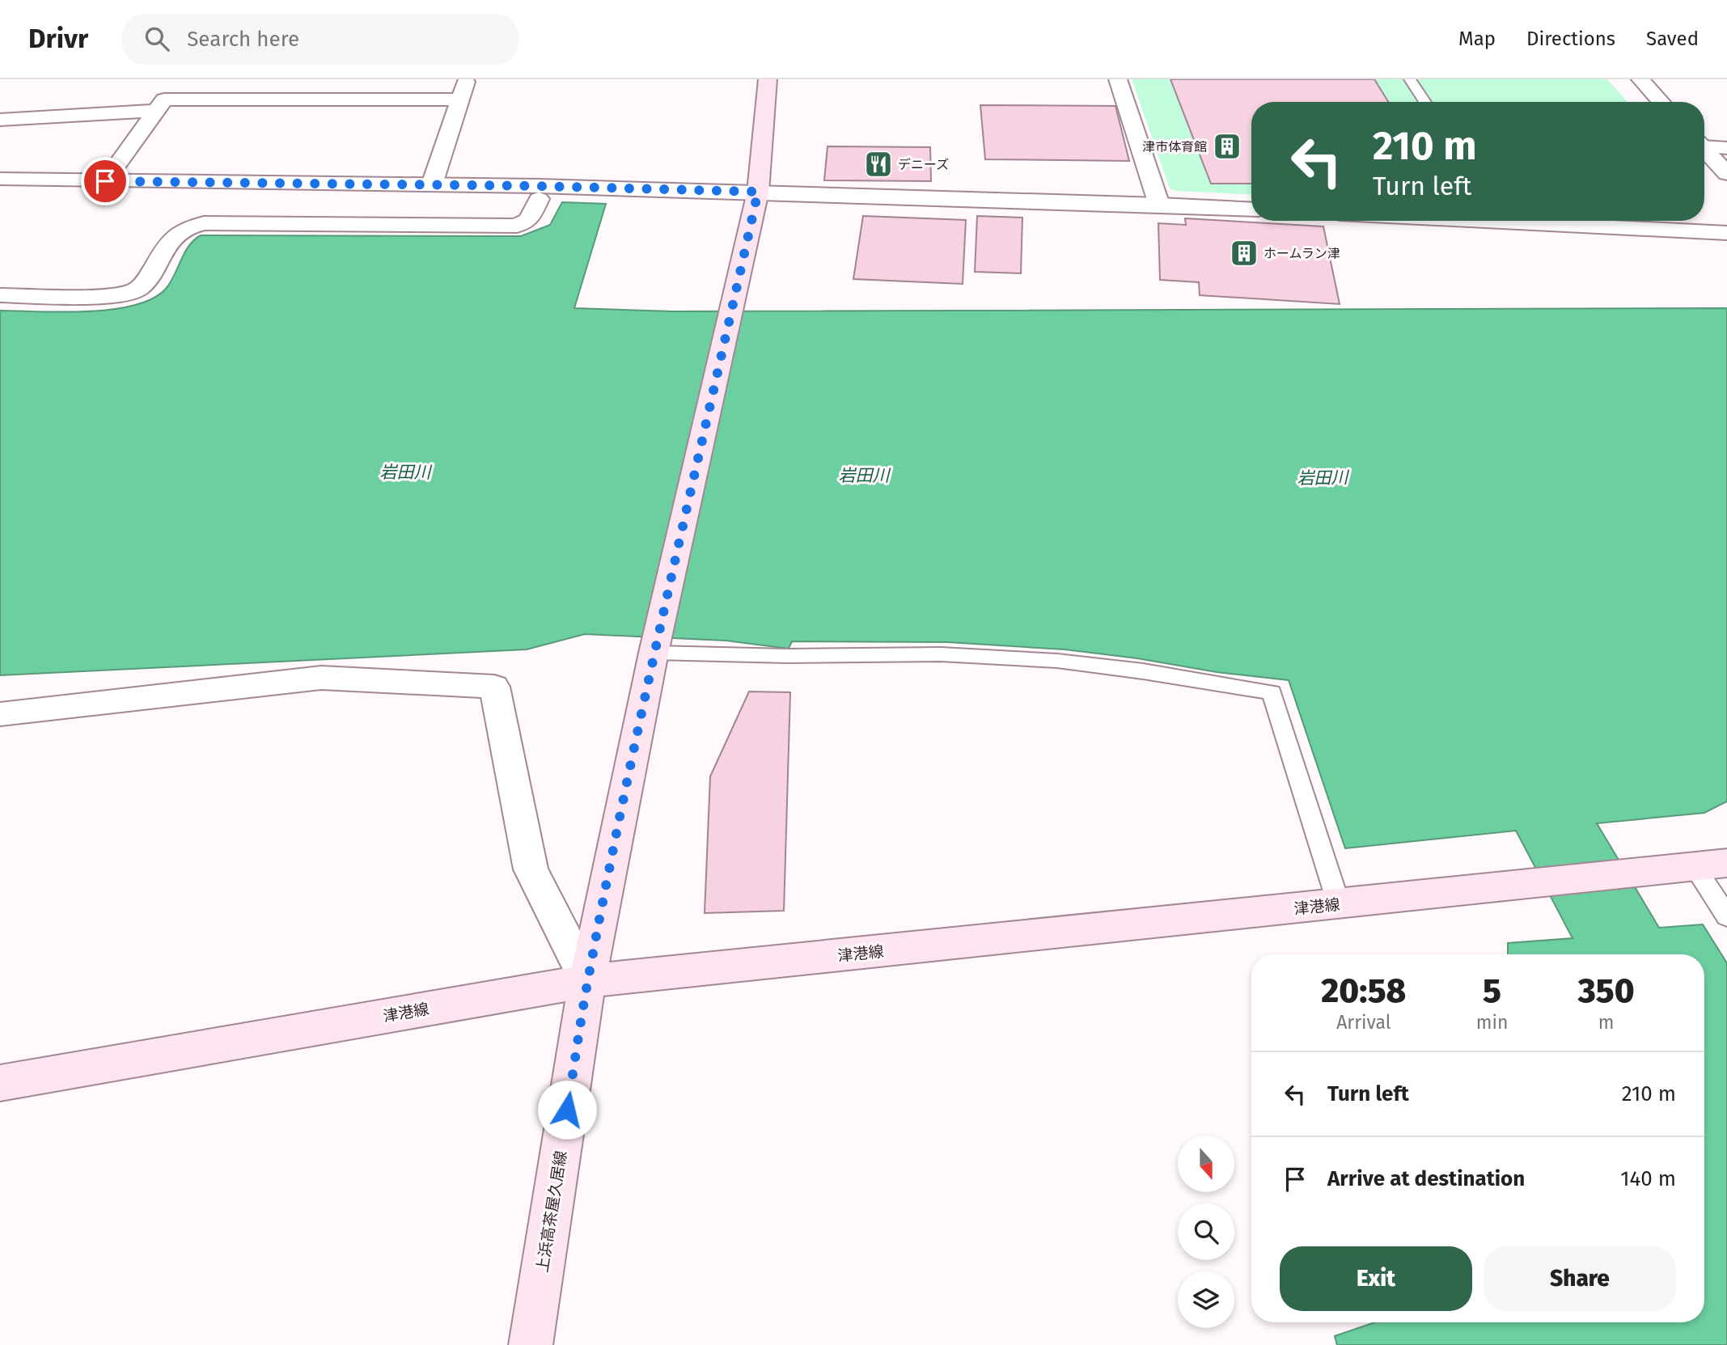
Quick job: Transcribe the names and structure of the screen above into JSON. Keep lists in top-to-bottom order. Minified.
{"streets":{"main road":["津港線","上浜高茶屋久居線"]},"crossings":[["津港線","上浜高茶屋久居線"]],"water":["岩田川"],"places":{"building":["津市体育館","ホームラン津"],"restaurant":["デニーズ"]},"north":"bottom","page":{"header":"Drivr","search":"Search here","nav":["Map","Directions","Saved"],"turn":["210 m","Turn left"],"eta":["20:58","Arrival","5","min","350","m"],"list":[{"name":"Turn left","value":"210 m"},{"name":"Arrive at destination","value":"140 m"}],"buttons":["Exit","Share"]}}
